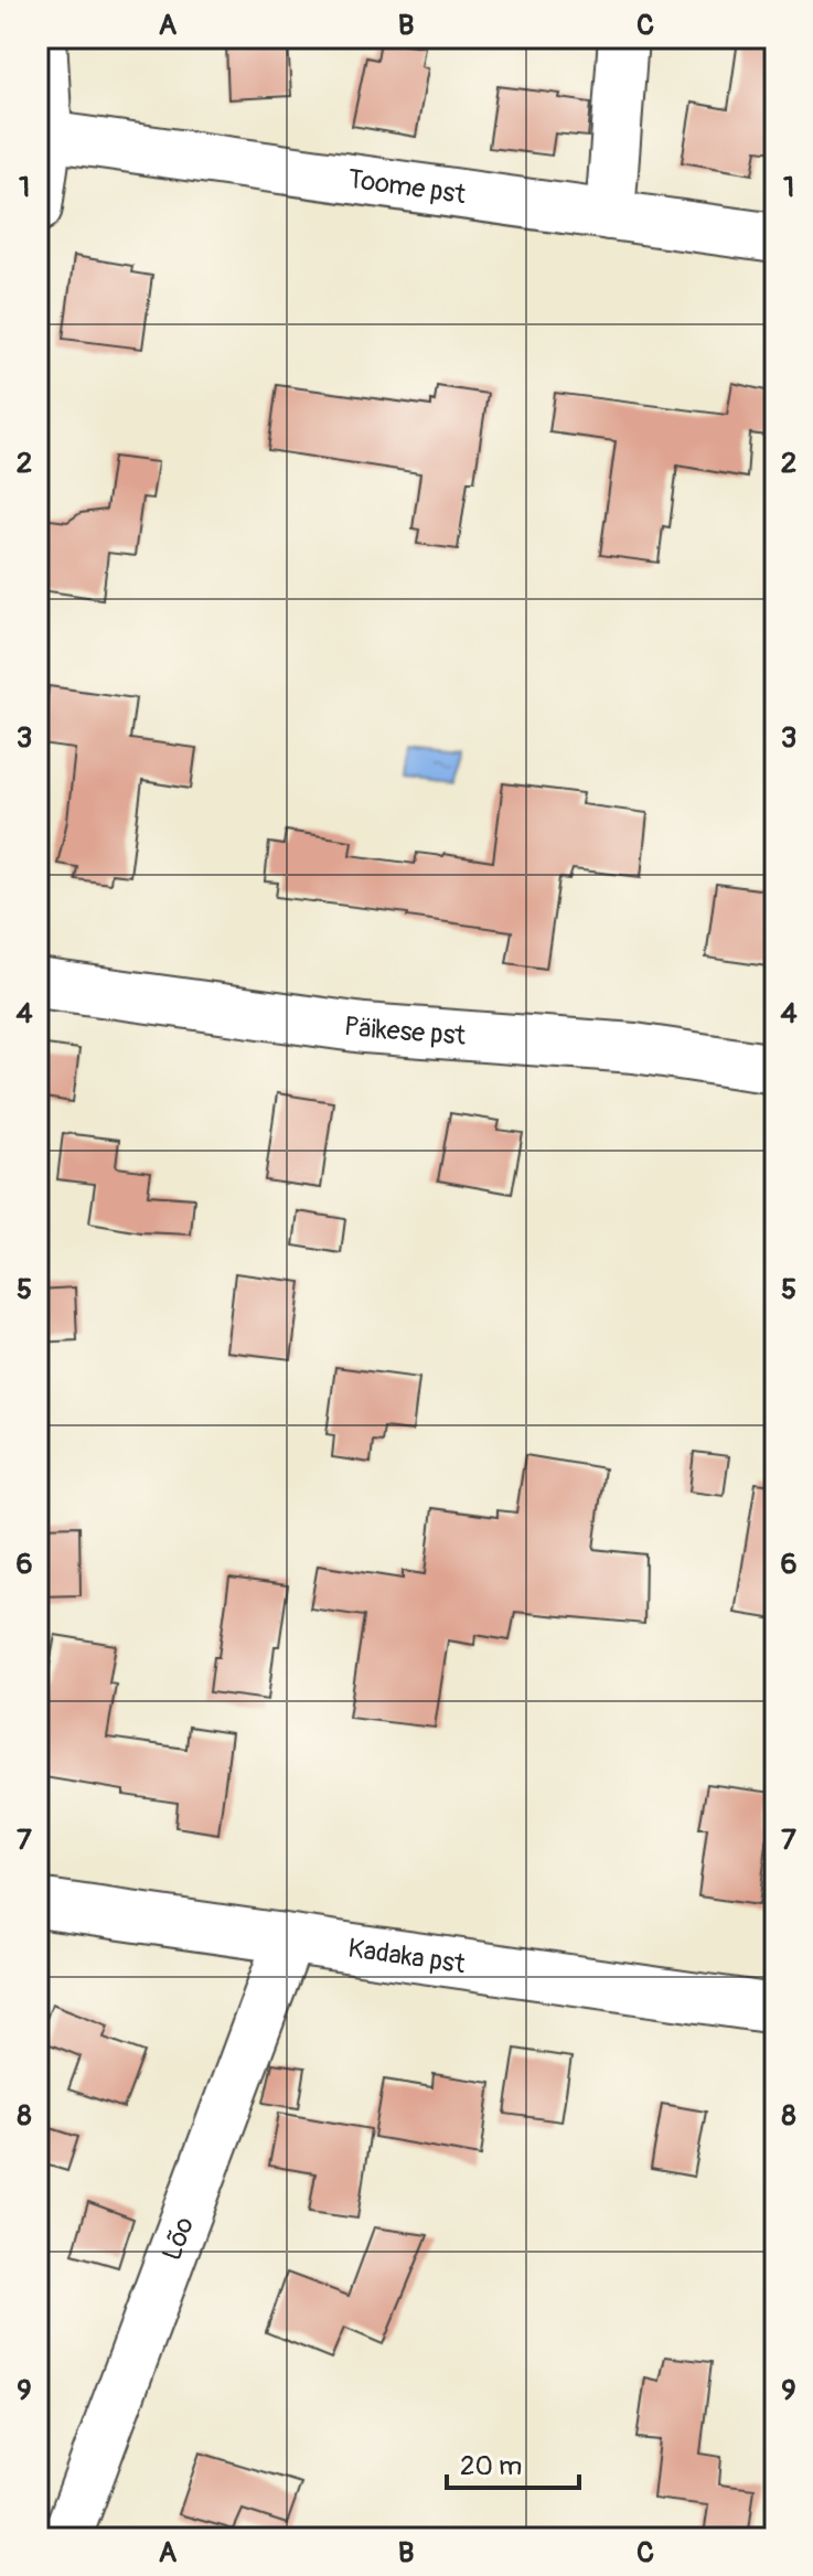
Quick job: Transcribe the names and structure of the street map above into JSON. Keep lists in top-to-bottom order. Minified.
{"streets":{"street":["Toome pst","Päikese pst","Kadaka pst","Lõo"]},"crossings":[["Kadaka pst","Lõo"]],"scale_bar":"20 m","grid":{"columns":["A","B","C"],"rows":["1","2","3","4","5","6","7","8","9"]}}
